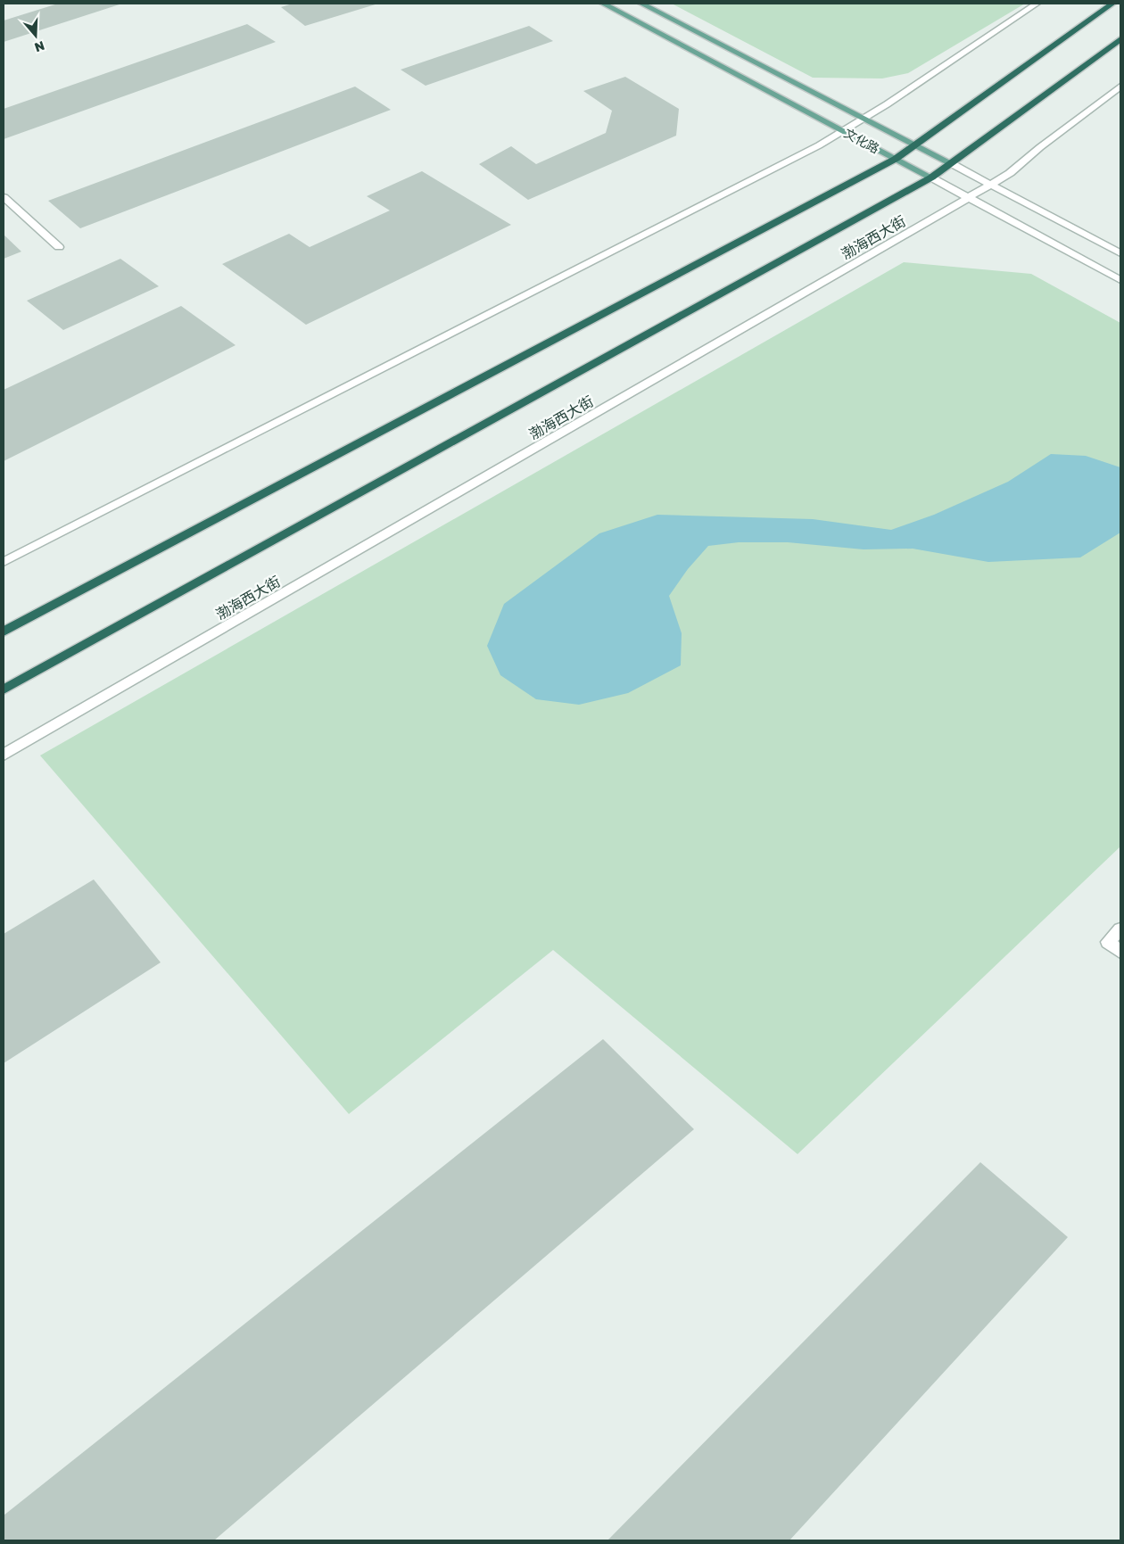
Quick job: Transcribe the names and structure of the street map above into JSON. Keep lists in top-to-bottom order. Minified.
{"streets":{"highway":["渤海西大街"],"main road":["文化路"]},"crossings":[["文化路","渤海西大街"]],"north":"bottom"}
